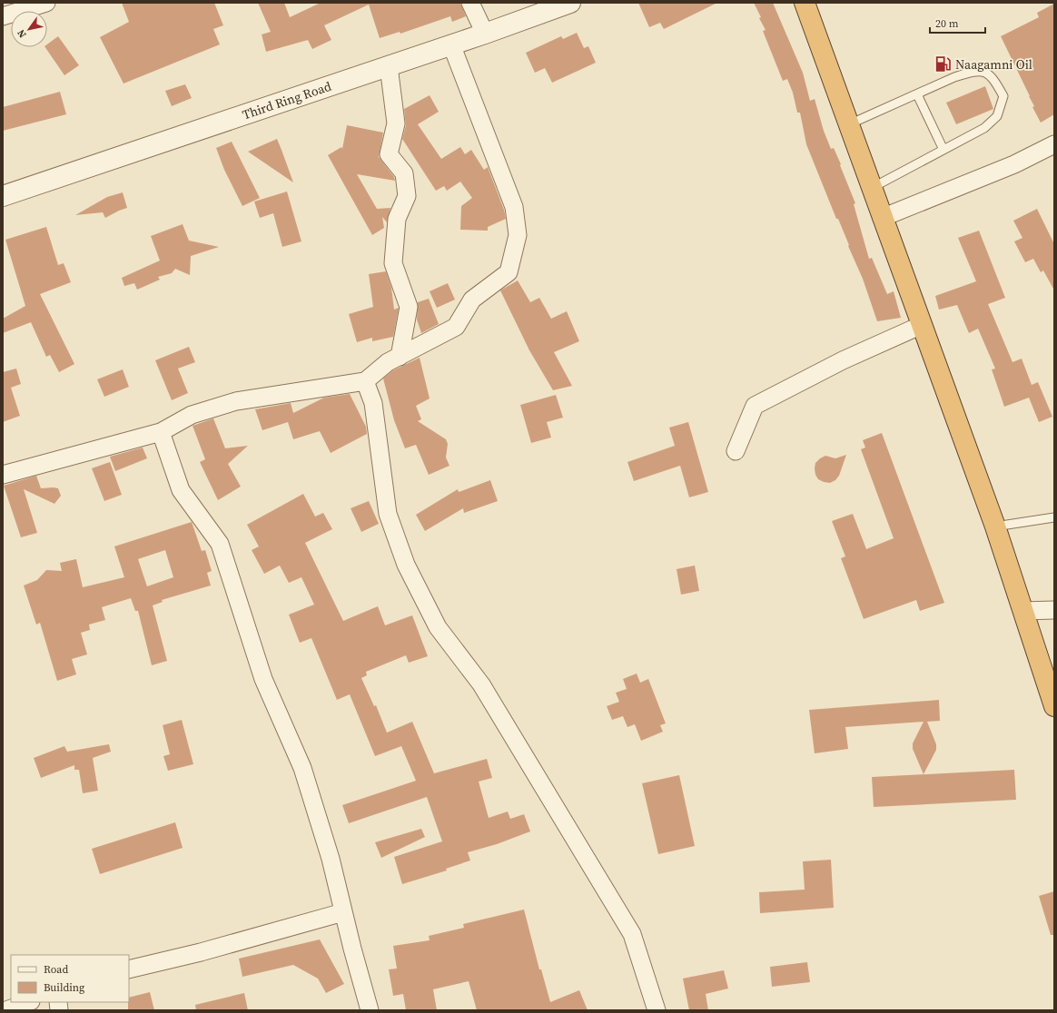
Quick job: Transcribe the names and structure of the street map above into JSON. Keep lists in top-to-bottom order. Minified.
{"streets":{"street":["Third Ring Road"]},"places":{"fuel station":["Naagamni Oil"]},"legend":["Road","Building"],"scale_bar":"20 m","north":"bottom left"}
